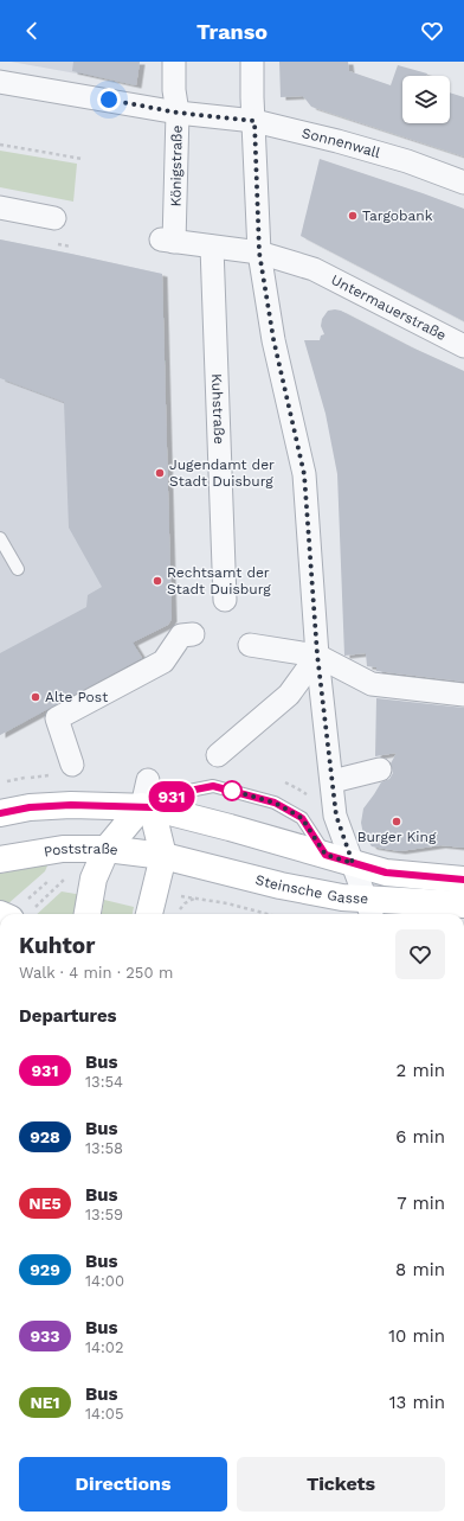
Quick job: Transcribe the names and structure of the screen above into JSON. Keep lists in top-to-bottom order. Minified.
{"streets":{"main road":["Poststraße","Steinsche Gasse"],"street":["Sonnenwall","Königstraße","Untermauerstraße","Kuhstraße"]},"crossings":[["Sonnenwall","Königstraße"],["Königstraße","Untermauerstraße"],["Untermauerstraße","Kuhstraße"],["Poststraße","Steinsche Gasse"]],"places":["Targobank","Jugendamt der Stadt Duisburg","Rechtsamt der Stadt Duisburg","Alte Post","Burger King"],"lines":["bus line 931"],"page":{"header":"Transo","on_map":"931","heading":[["Kuhtor","Walk · 4 min · 250 m"],"Departures"],"list":[{"mark":"931","name":"Bus","note":"13:54","value":"2 min"},{"mark":"928","name":"Bus","note":"13:58","value":"6 min"},{"mark":"NE5","name":"Bus","note":"13:59","value":"7 min"},{"mark":"929","name":"Bus","note":"14:00","value":"8 min"},{"mark":"933","name":"Bus","note":"14:02","value":"10 min"},{"mark":"NE1","name":"Bus","note":"14:05","value":"13 min"}],"buttons":["Directions","Tickets"]}}
